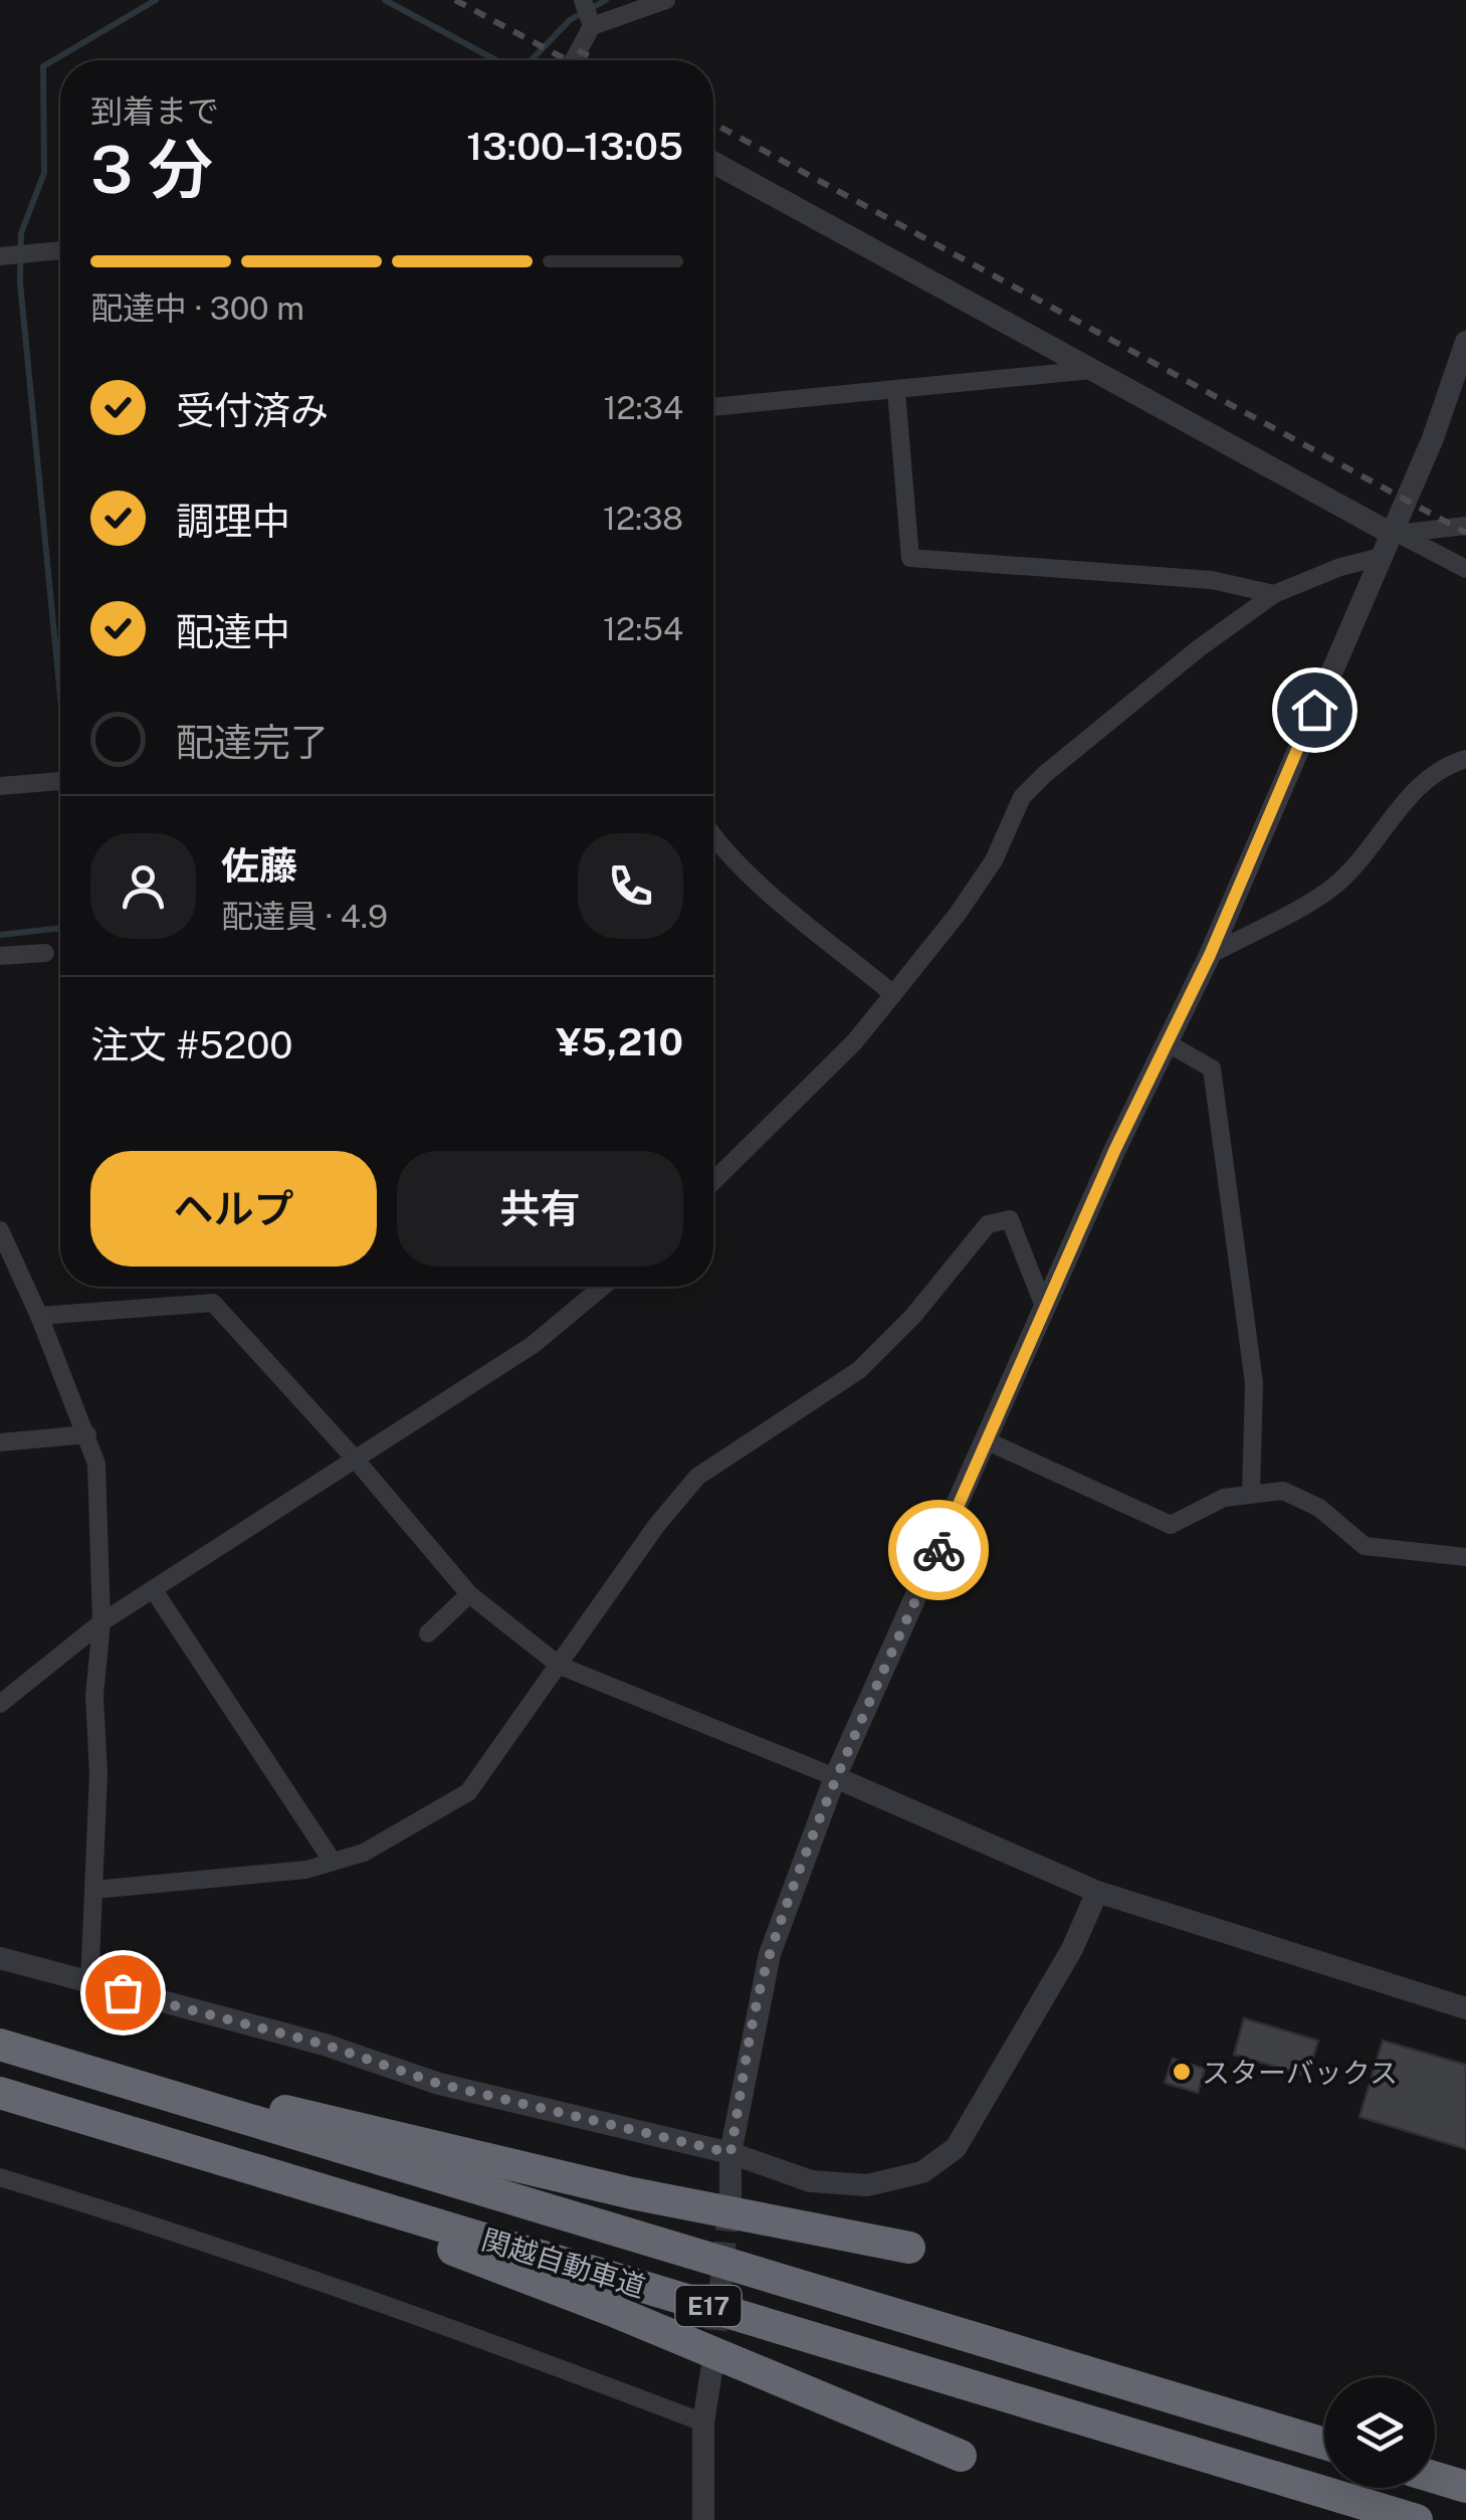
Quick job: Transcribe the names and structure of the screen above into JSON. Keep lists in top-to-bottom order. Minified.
{"streets":{"highway":["関越自動車道","E17"]},"places":["スターバックス"],"page":{"heading":["3 分","到着まで","13:00–13:05"],"panel":["佐藤","配達員 · 4.9","注文 #5200","¥5,210"],"bar":"配達中 · 300 m","list":[["受付済み","12:34"],["調理中","12:38"],["配達中","12:54"],"配達完了"],"buttons":["ヘルプ","共有"]}}
